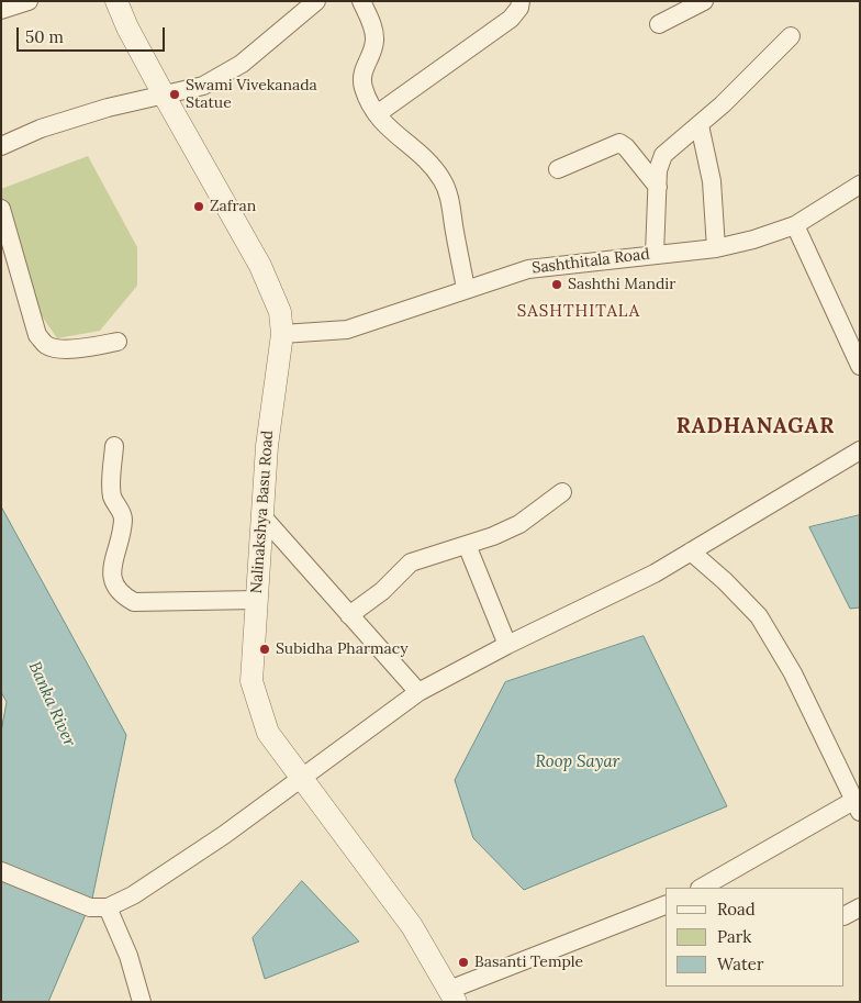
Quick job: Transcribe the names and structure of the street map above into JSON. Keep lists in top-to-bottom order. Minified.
{"streets":{"street":["Sashthitala Road","Nalinakshya Basu Road"]},"crossings":[["Sashthitala Road","Nalinakshya Basu Road"]],"districts":["SASHTHITALA","RADHANAGAR"],"water":["Banka River","Roop Sayar"],"places":["Swami Vivekanada Statue","Zafran","Sashthi Mandir","Subidha Pharmacy","Basanti Temple"],"legend":["Road","Park","Water"],"scale_bar":"50 m"}
